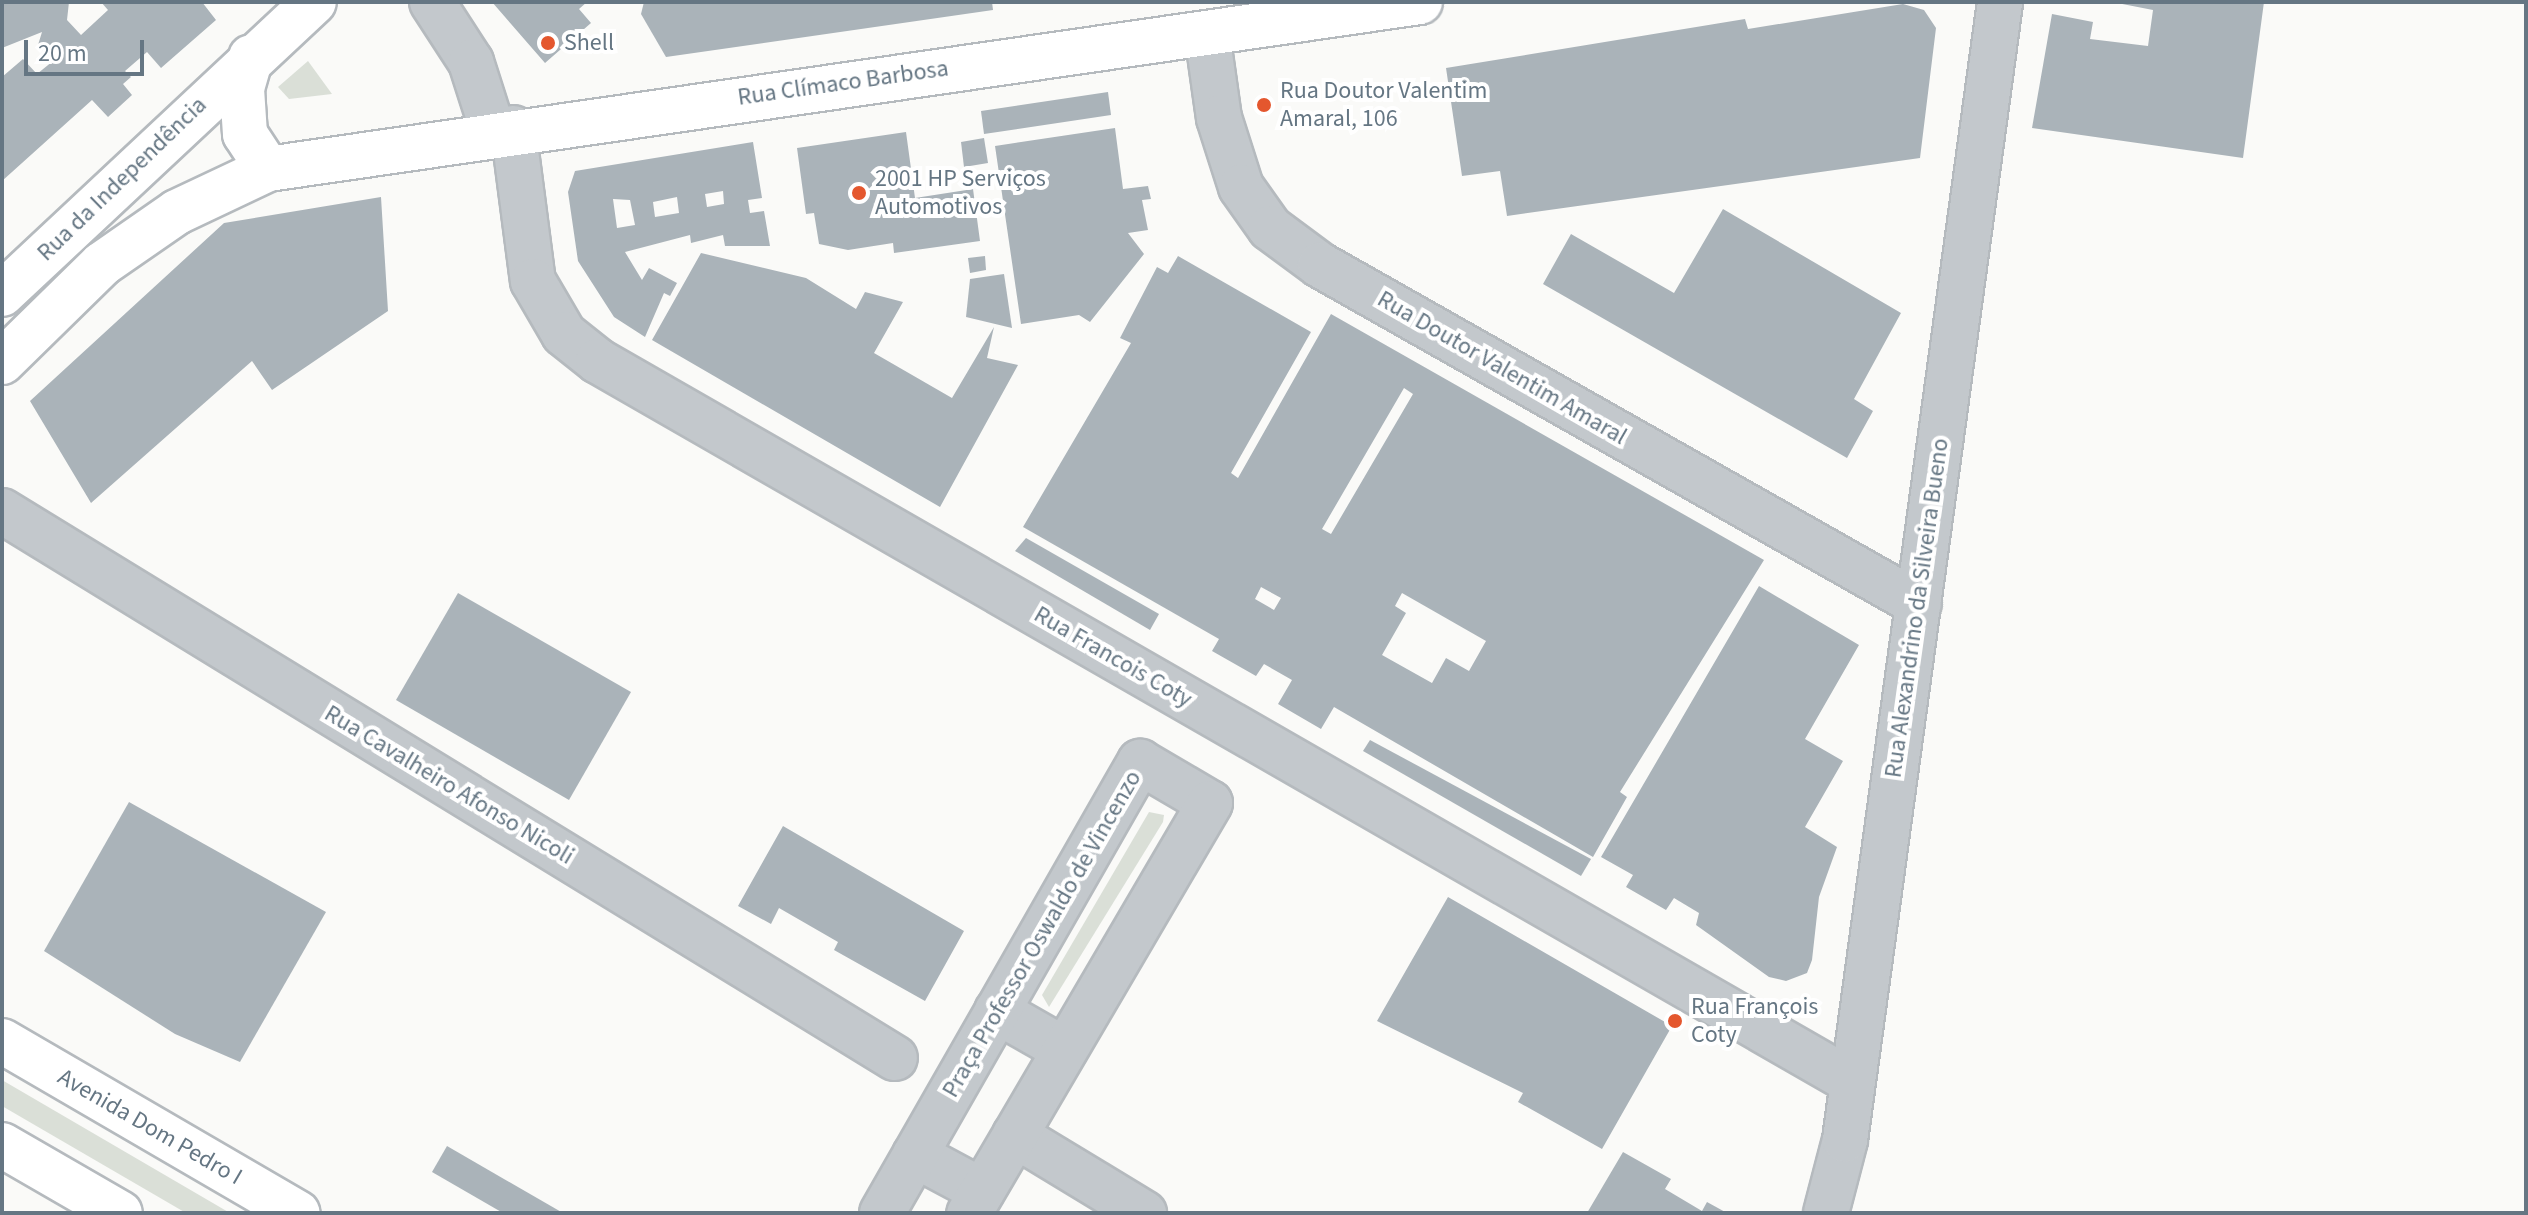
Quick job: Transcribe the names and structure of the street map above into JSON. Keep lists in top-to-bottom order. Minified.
{"streets":{"main road":["Rua Clímaco Barbosa","Rua da Independência","Avenida Dom Pedro I"],"street":["Rua Doutor Valentim Amaral","Rua Alexandrino da Silveira Bueno","Rua Francois Coty","Rua Cavalheiro Afonso Nicoli","Praça Professor Oswaldo de Vincenzo"]},"crossings":[["Rua Clímaco Barbosa","Rua da Independência"],["Rua Clímaco Barbosa","Rua Doutor Valentim Amaral"],["Rua Clímaco Barbosa","Rua Francois Coty"],["Rua Doutor Valentim Amaral","Rua Alexandrino da Silveira Bueno"],["Rua Alexandrino da Silveira Bueno","Rua Francois Coty"]],"places":["Shell","Rua Doutor Valentim Amaral, 106","2001 HP Serviços Automotivos","Rua François Coty"],"scale_bar":"20 m"}
